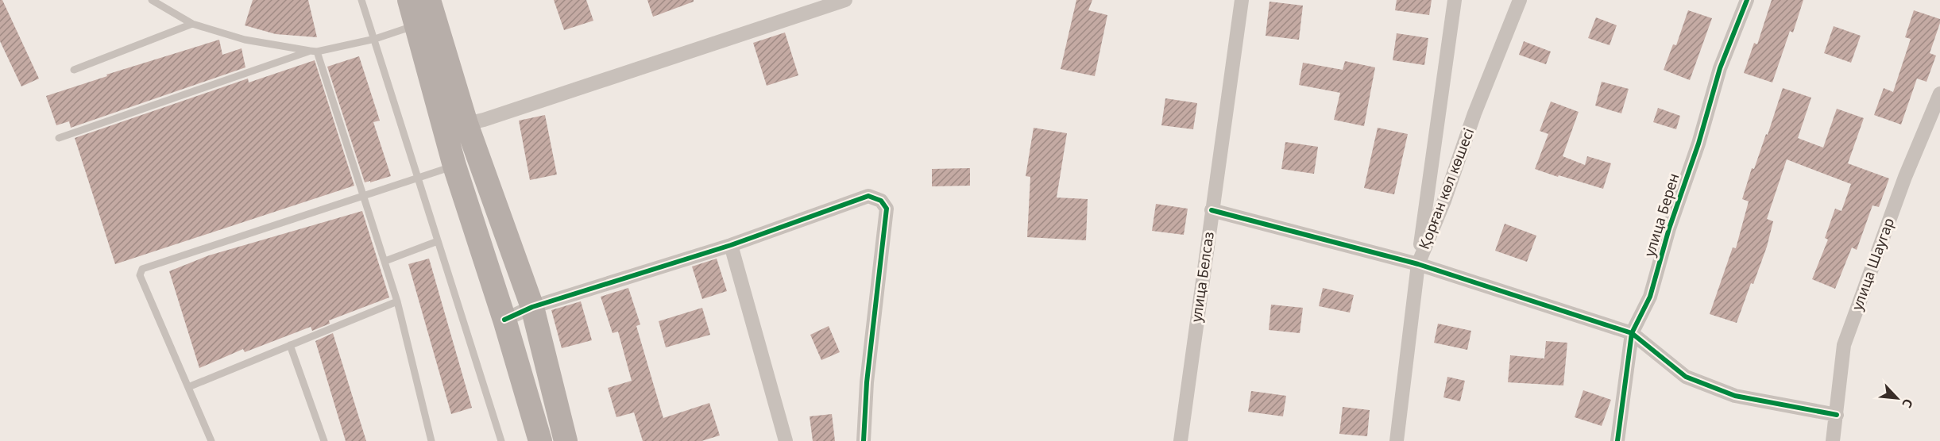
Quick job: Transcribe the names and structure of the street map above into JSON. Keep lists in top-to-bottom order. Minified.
{"streets":{"street":["Қорған көл көшесі","улица Берен","улица Шаугар","улица Белсаз"]},"north":"bottom right"}
